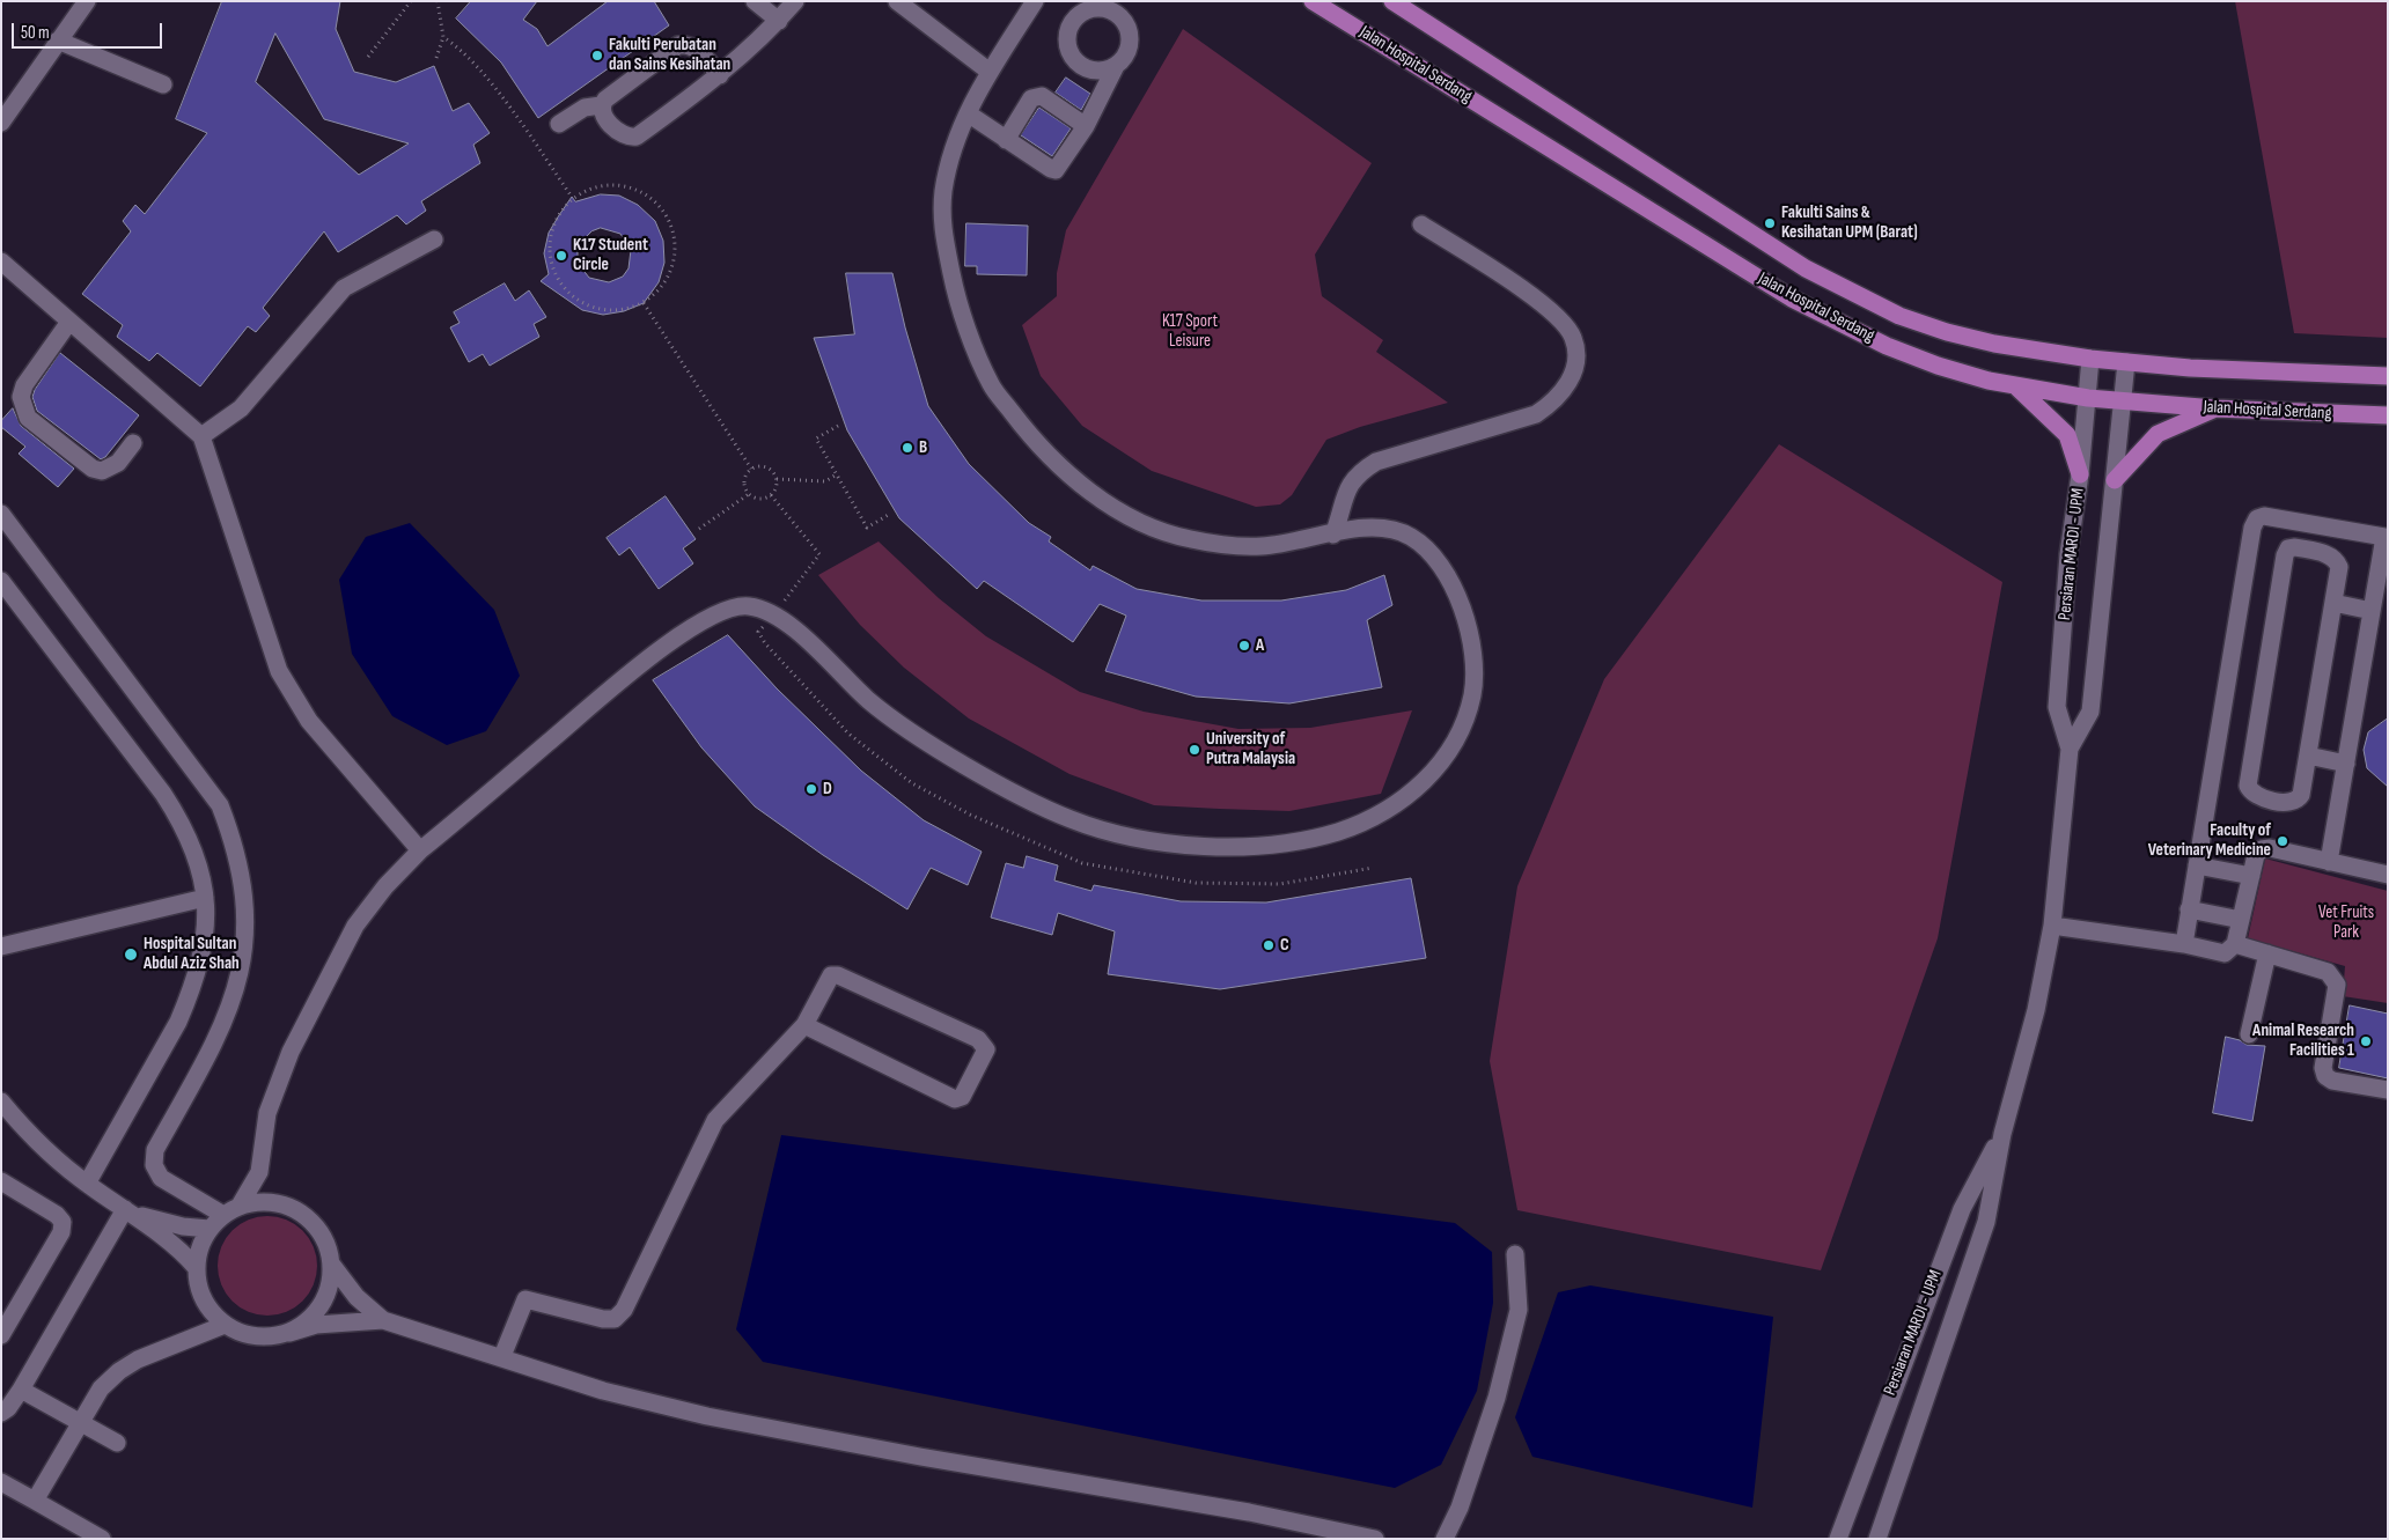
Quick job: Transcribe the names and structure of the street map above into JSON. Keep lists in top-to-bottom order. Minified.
{"streets":{"main road":["Jalan Hospital Serdang"],"street":["Persiaran MARDI - UPM"]},"crossings":[["Jalan Hospital Serdang","Persiaran MARDI - UPM"]],"parks":["K17 Sport Leisure","Vet Fruits Park"],"places":["Fakulti Perubatan dan Sains Kesihatan","Fakulti Sains & Kesihatan UPM (Barat)","K17 Student Circle","B","A","University of Putra Malaysia","D","Faculty of Veterinary Medicine","C","Hospital Sultan Abdul Aziz Shah","Animal Research Facilities 1"],"scale_bar":"50 m"}
